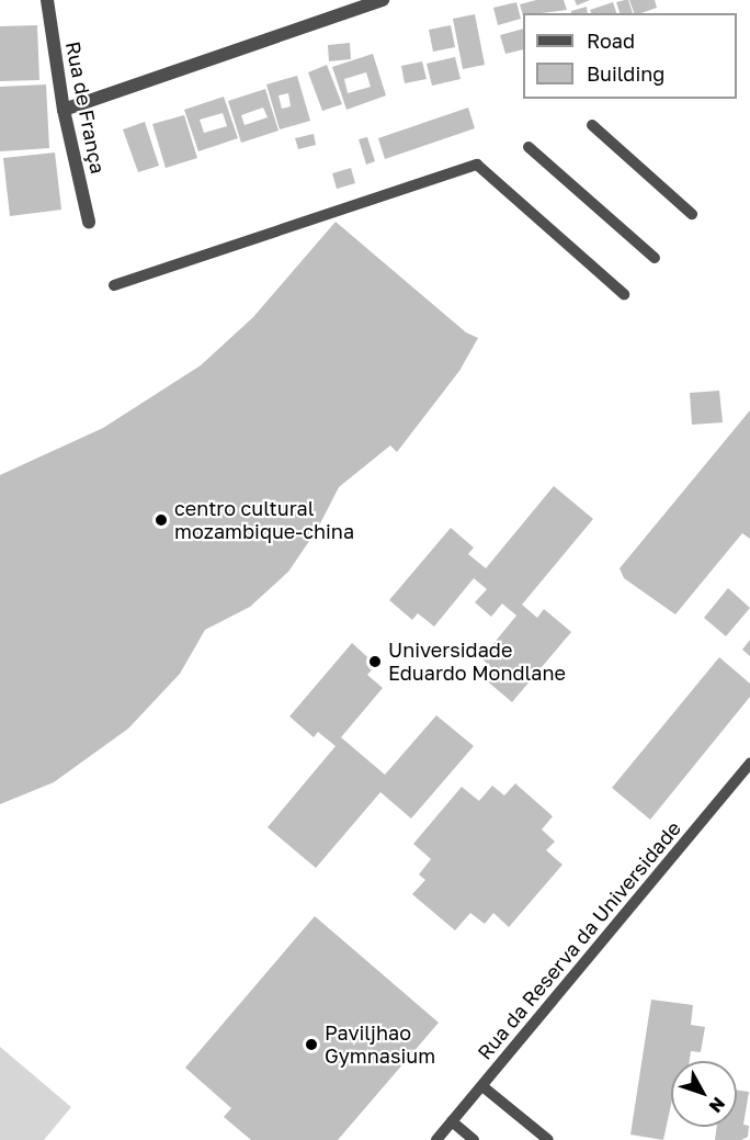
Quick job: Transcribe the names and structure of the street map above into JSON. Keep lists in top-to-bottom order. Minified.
{"streets":{"street":["Rua de França"],"lane":["Rua da Reserva da Universidade"]},"places":["centro cultural mozambique-china","Universidade Eduardo Mondlane","Paviljhao Gymnasium"],"legend":["Road","Building"],"north":"bottom right"}
